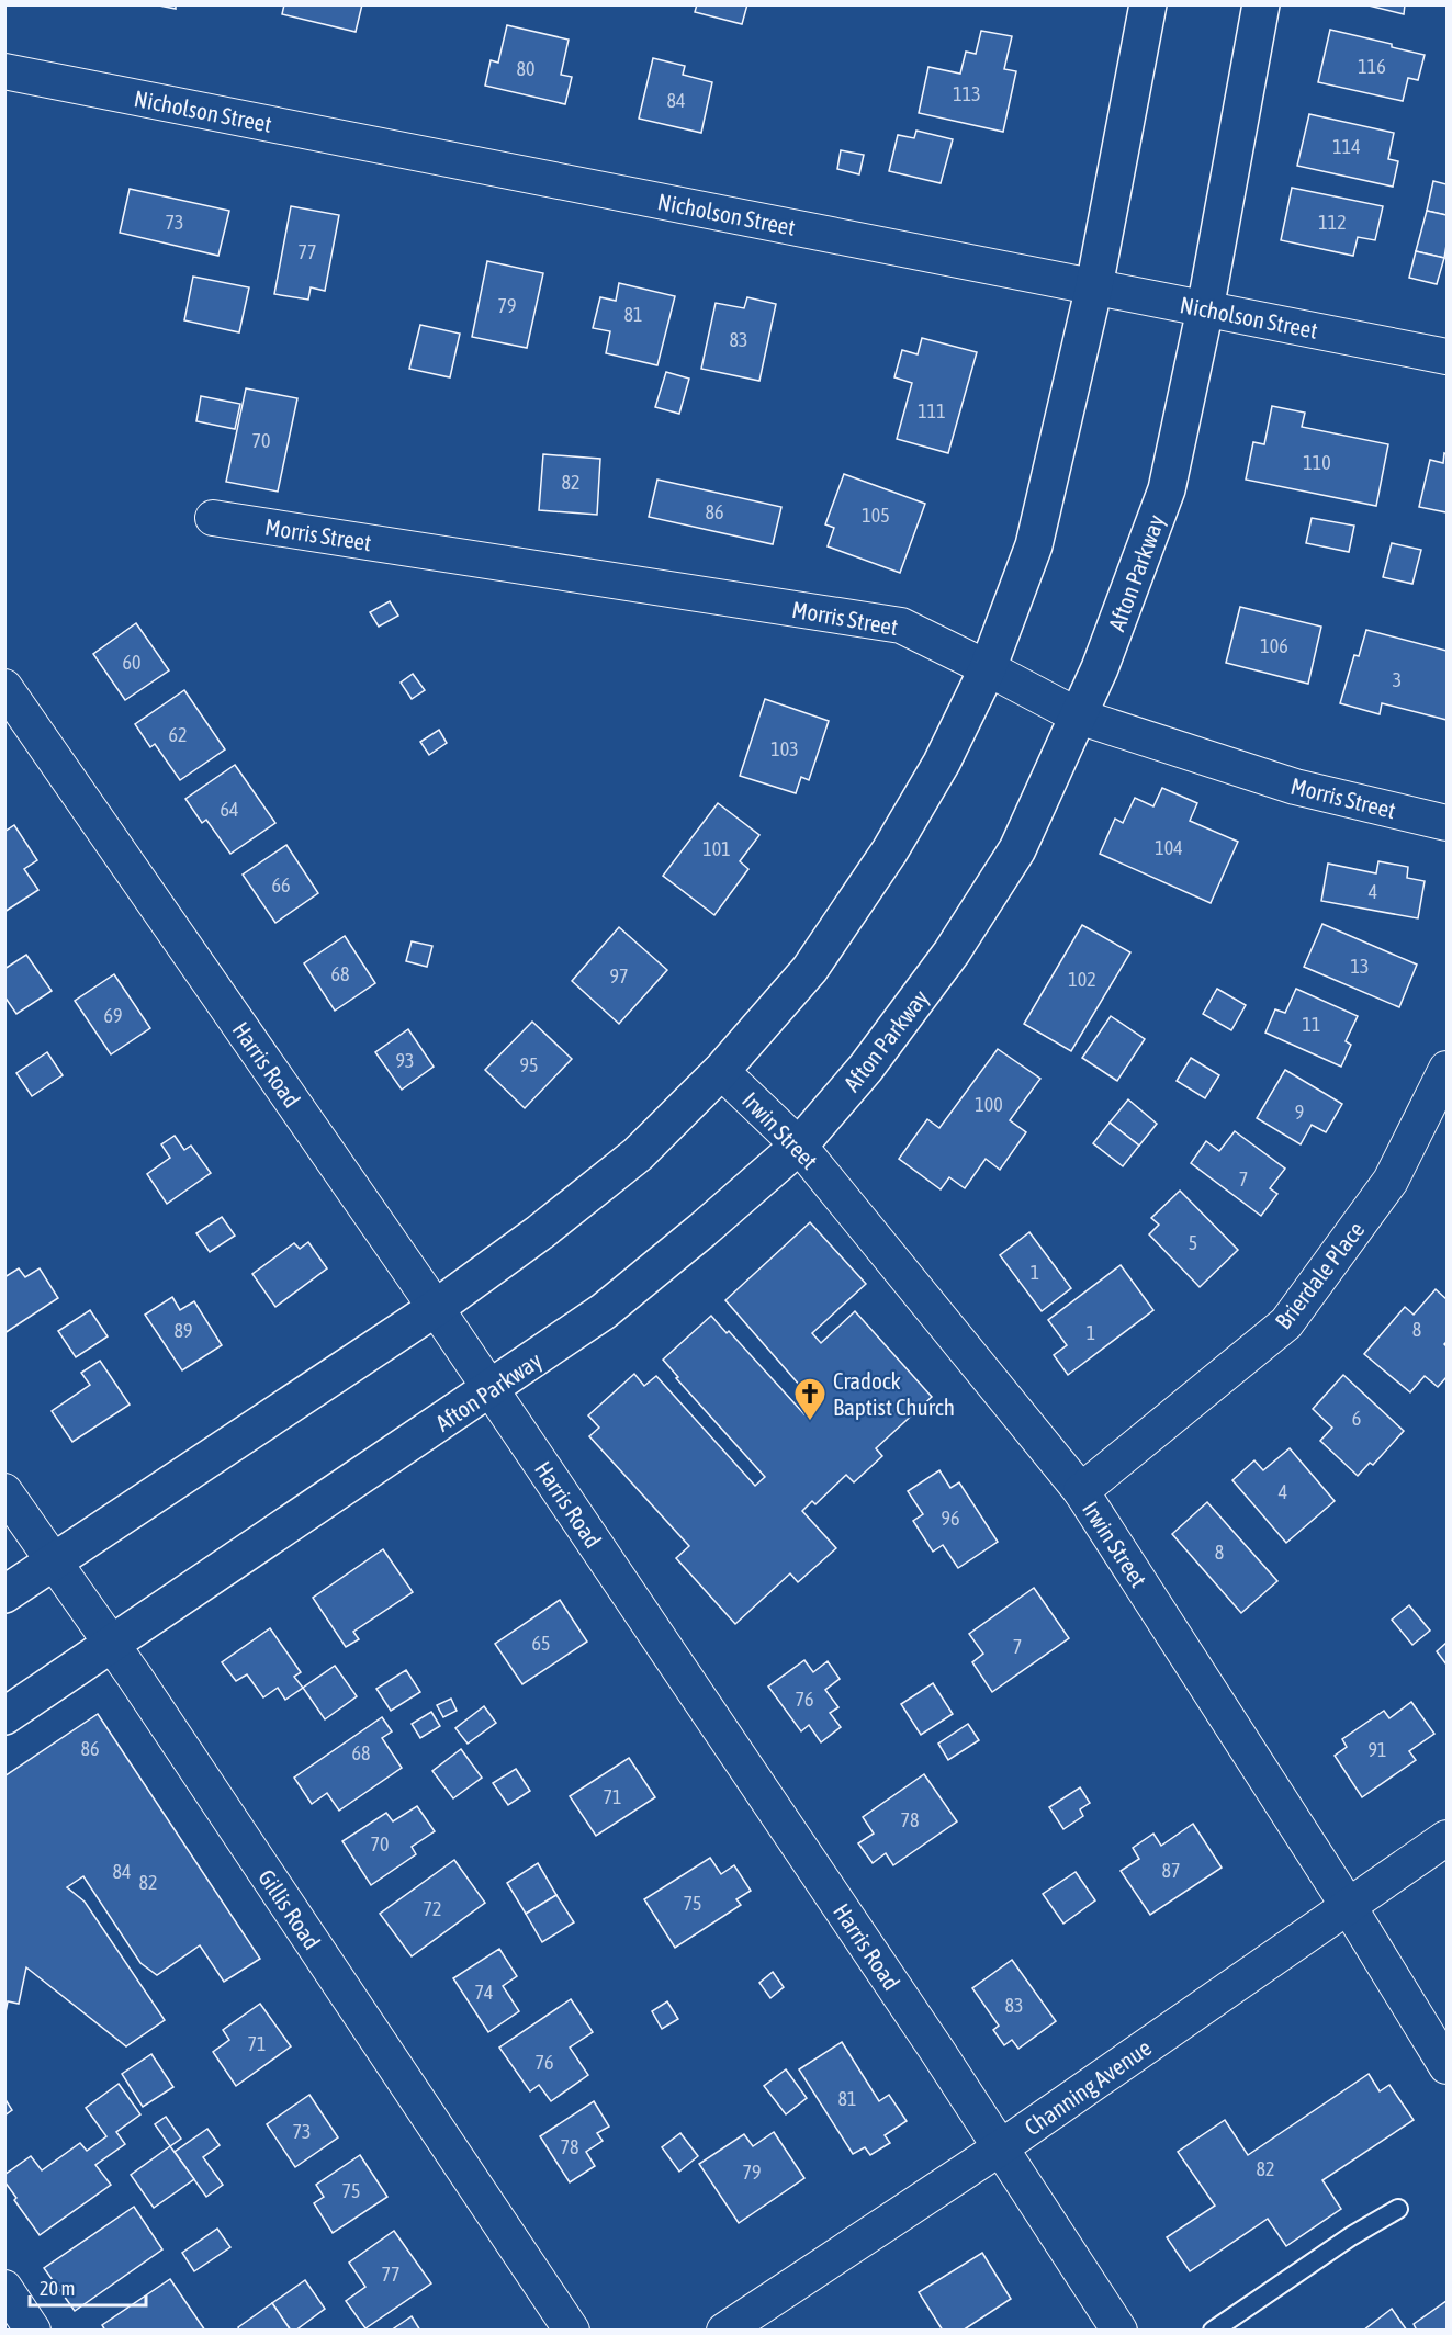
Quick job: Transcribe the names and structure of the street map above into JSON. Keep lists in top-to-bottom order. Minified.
{"streets":{"street":["Nicholson Street","Morris Street","Afton Parkway","Harris Road","Irwin Street","Brierdale Place","Gillis Road","Channing Avenue"]},"crossings":[["Nicholson Street","Afton Parkway"],["Morris Street","Afton Parkway"],["Afton Parkway","Harris Road"],["Afton Parkway","Irwin Street"],["Afton Parkway","Gillis Road"],["Harris Road","Channing Avenue"],["Irwin Street","Brierdale Place"],["Irwin Street","Channing Avenue"]],"places":{"church":["Cradock Baptist Church"]},"house_numbers":["116","80","113","84","114","73","112","77","79","81","83","111","70","110","82","86","105","106","60","3","62","103","64","104","101","66","4","13","68","97","102","69","11","93","95","100","9","7","5","1","8","89","1","6","4","96","8","65","7","76","86","91","68","71","78","70","87","84","82","75","72","74","83","71","76","81","73","78","82","79","75","77"],"scale_bar":"20 m"}
